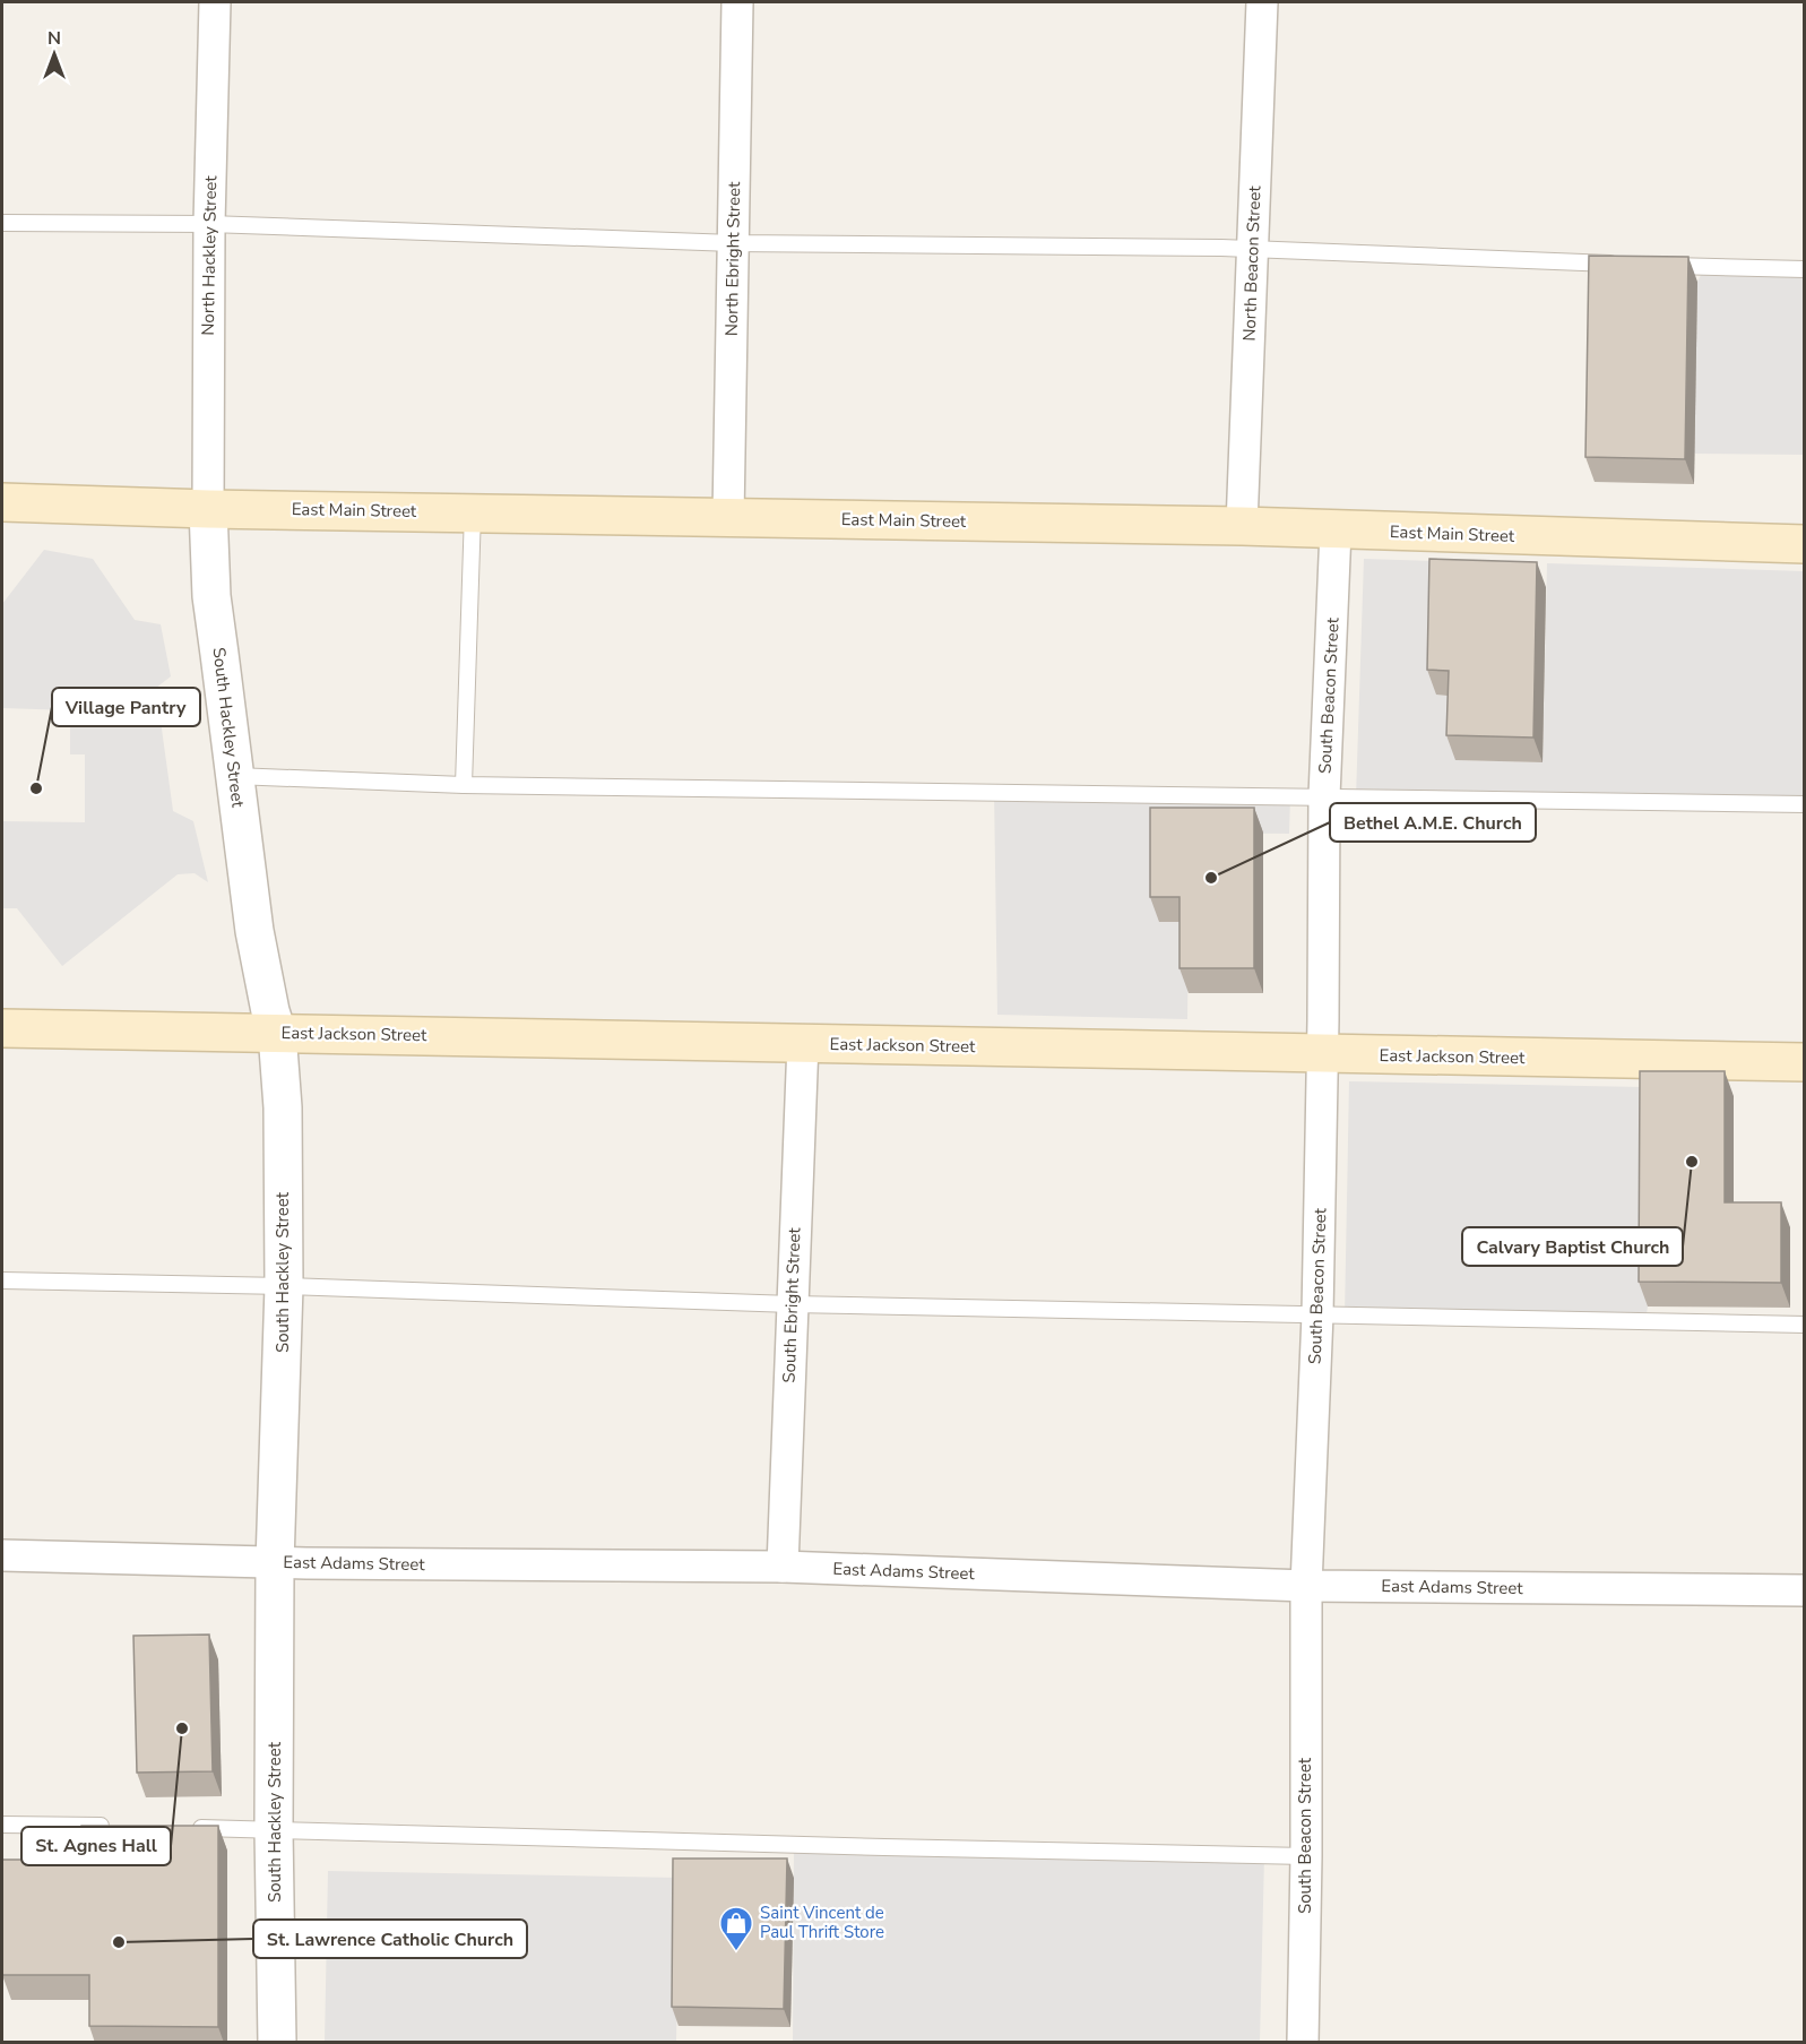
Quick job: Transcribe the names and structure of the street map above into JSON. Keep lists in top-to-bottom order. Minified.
{"streets":{"main road":["East Main Street","East Jackson Street"],"street":["North Hackley Street","North Ebright Street","North Beacon Street","South Beacon Street","South Hackley Street","South Ebright Street","East Adams Street"]},"crossings":[["North Hackley Street","East Main Street"],["North Hackley Street","South Hackley Street"],["North Ebright Street","East Main Street"],["North Beacon Street","East Main Street"],["East Main Street","South Beacon Street"],["East Main Street","South Hackley Street"],["South Beacon Street","East Jackson Street"],["South Beacon Street","East Adams Street"],["South Hackley Street","East Jackson Street"],["South Hackley Street","East Adams Street"],["East Jackson Street","South Ebright Street"],["South Ebright Street","East Adams Street"]],"places":{"other":["Village Pantry","Bethel A.M.E. Church","Calvary Baptist Church","St. Agnes Hall","St. Lawrence Catholic Church"],"shop":["Saint Vincent de Paul Thrift Store"]},"north":"top"}
